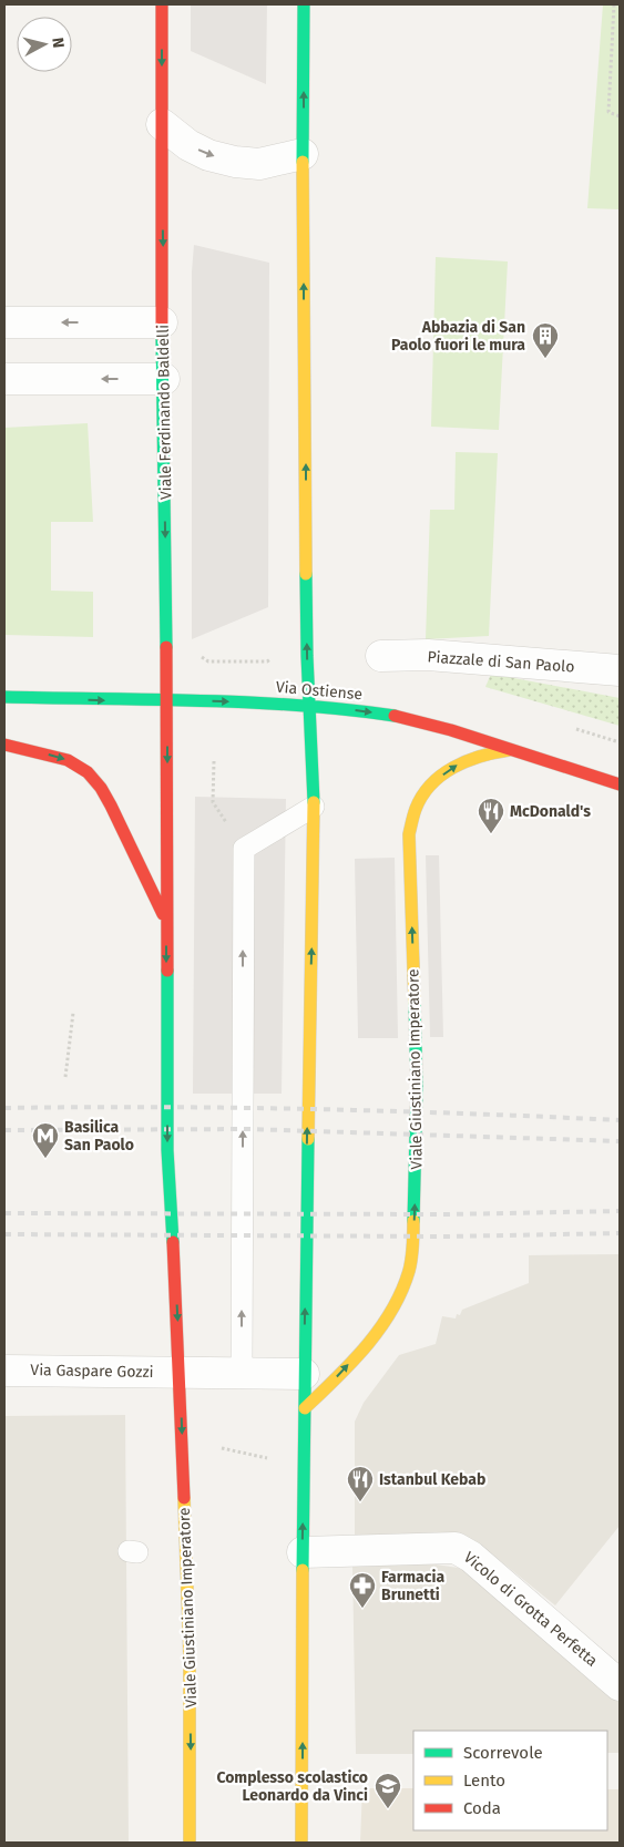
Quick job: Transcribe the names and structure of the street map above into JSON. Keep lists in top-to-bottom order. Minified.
{"streets":{"street":["Viale Ferdinando Baldelli","Piazzale di San Paolo","Via Ostiense","Viale Giustiniano Imperatore","Via Gaspare Gozzi","Vicolo di Grotta Perfetta"]},"crossings":[["Viale Ferdinando Baldelli","Via Ostiense"],["Viale Ferdinando Baldelli","Viale Giustiniano Imperatore"],["Via Ostiense","Viale Giustiniano Imperatore"],["Viale Giustiniano Imperatore","Via Gaspare Gozzi"]],"one_way":["Viale Ferdinando Baldelli","Via Ostiense"],"places":{"building":["Abbazia di San Paolo fuori le mura"],"restaurant":["McDonald's","Istanbul Kebab"],"metro station":["Basilica San Paolo"],"pharmacy":["Farmacia Brunetti"],"school or university":["Complesso scolastico Leonardo da Vinci"]},"legend":["Scorrevole","Lento","Coda"],"north":"right"}
